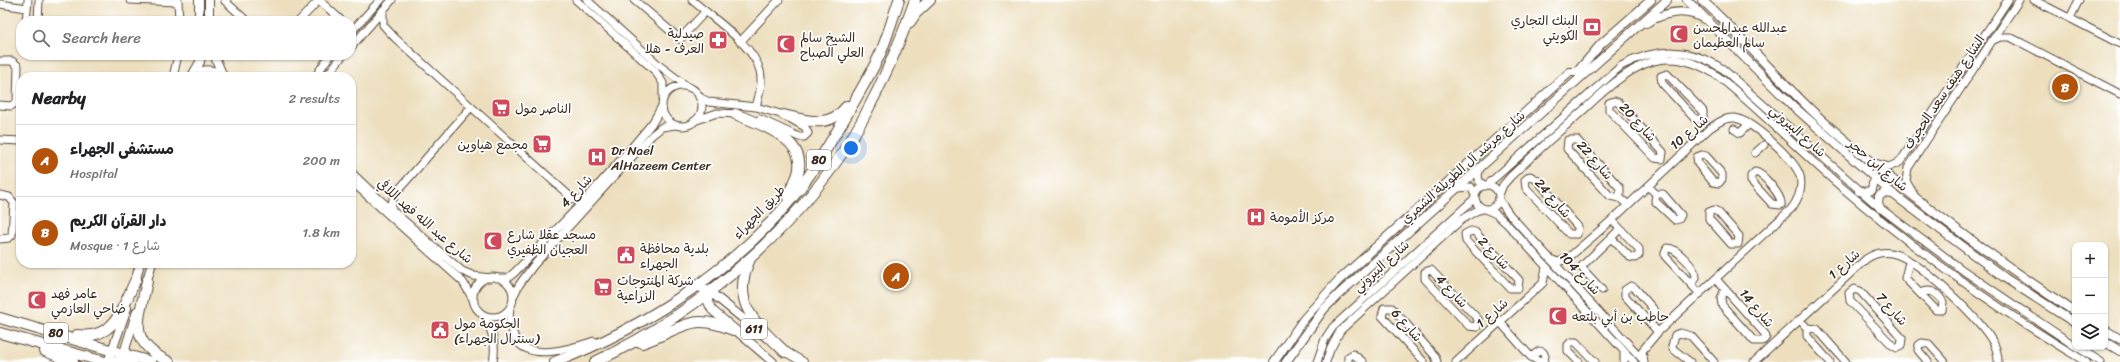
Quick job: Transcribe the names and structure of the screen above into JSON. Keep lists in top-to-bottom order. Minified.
{"streets":{"highway":["80","طريق الجهراء"],"main road":["شارع ابن حجر","شارع مرشد آل الطويلة الشمري","611"],"street":["الشارع هيف سعد الحجرف","شارع 20","شارع البيروني","شارع 10","شارع 22","شارع 4","شارع 24","شارع عبد الله فهد اللافي","شارع 2","شارع 1","شارع 104","شارع 14","شارع 7","شارع 6"]},"crossings":[["الشارع هيف سعد الحجرف","شارع ابن حجر"],["شارع 20","شارع 10"],["شارع البيروني","شارع 104"],["شارع 10","شارع 22"],["شارع 10","شارع 24"],["شارع 10","شارع 14"],["شارع 4","شارع عبد الله فهد اللافي"],["شارع 4","شارع 1"],["طريق الجهراء","611"],["شارع 2","شارع 1"],["شارع 1","شارع 7"]],"places":{"bank":["البنك التجاري الكويتي"],"mosque":["عبدالله عبدالمحسن سالم العظيمان","الشيخ سالم العلي الصباح","مسجد عقلا شارع العجيان الظفيري","عامر فهد ضاحي العازمي","حاطب بن أبي بلتعه"],"pharmacy":["صيدلية العرف - هلا"],"supermarket":["الناصر مول","مجمع هياوين","شركة المنتوجات الزراعية"],"hospital":["Dr Nael AlHazeem Center","مركز الأمومة"],"public building":["بلدية محافظة الجهراء","الحكومة مول (سنترال الجهراء)"]},"page":{"search":"Search here","pins":["B","A"],"heading":["Nearby","2 results"],"list":[{"mark":"A","name":"مستشفى الجهراء","note":"Hospital","value":"200 m"},{"mark":"B","name":"دار القرآن الكريم","note":"Mosque · شارع 1","value":"1.8 km"}],"map_buttons":["+","−"]}}
